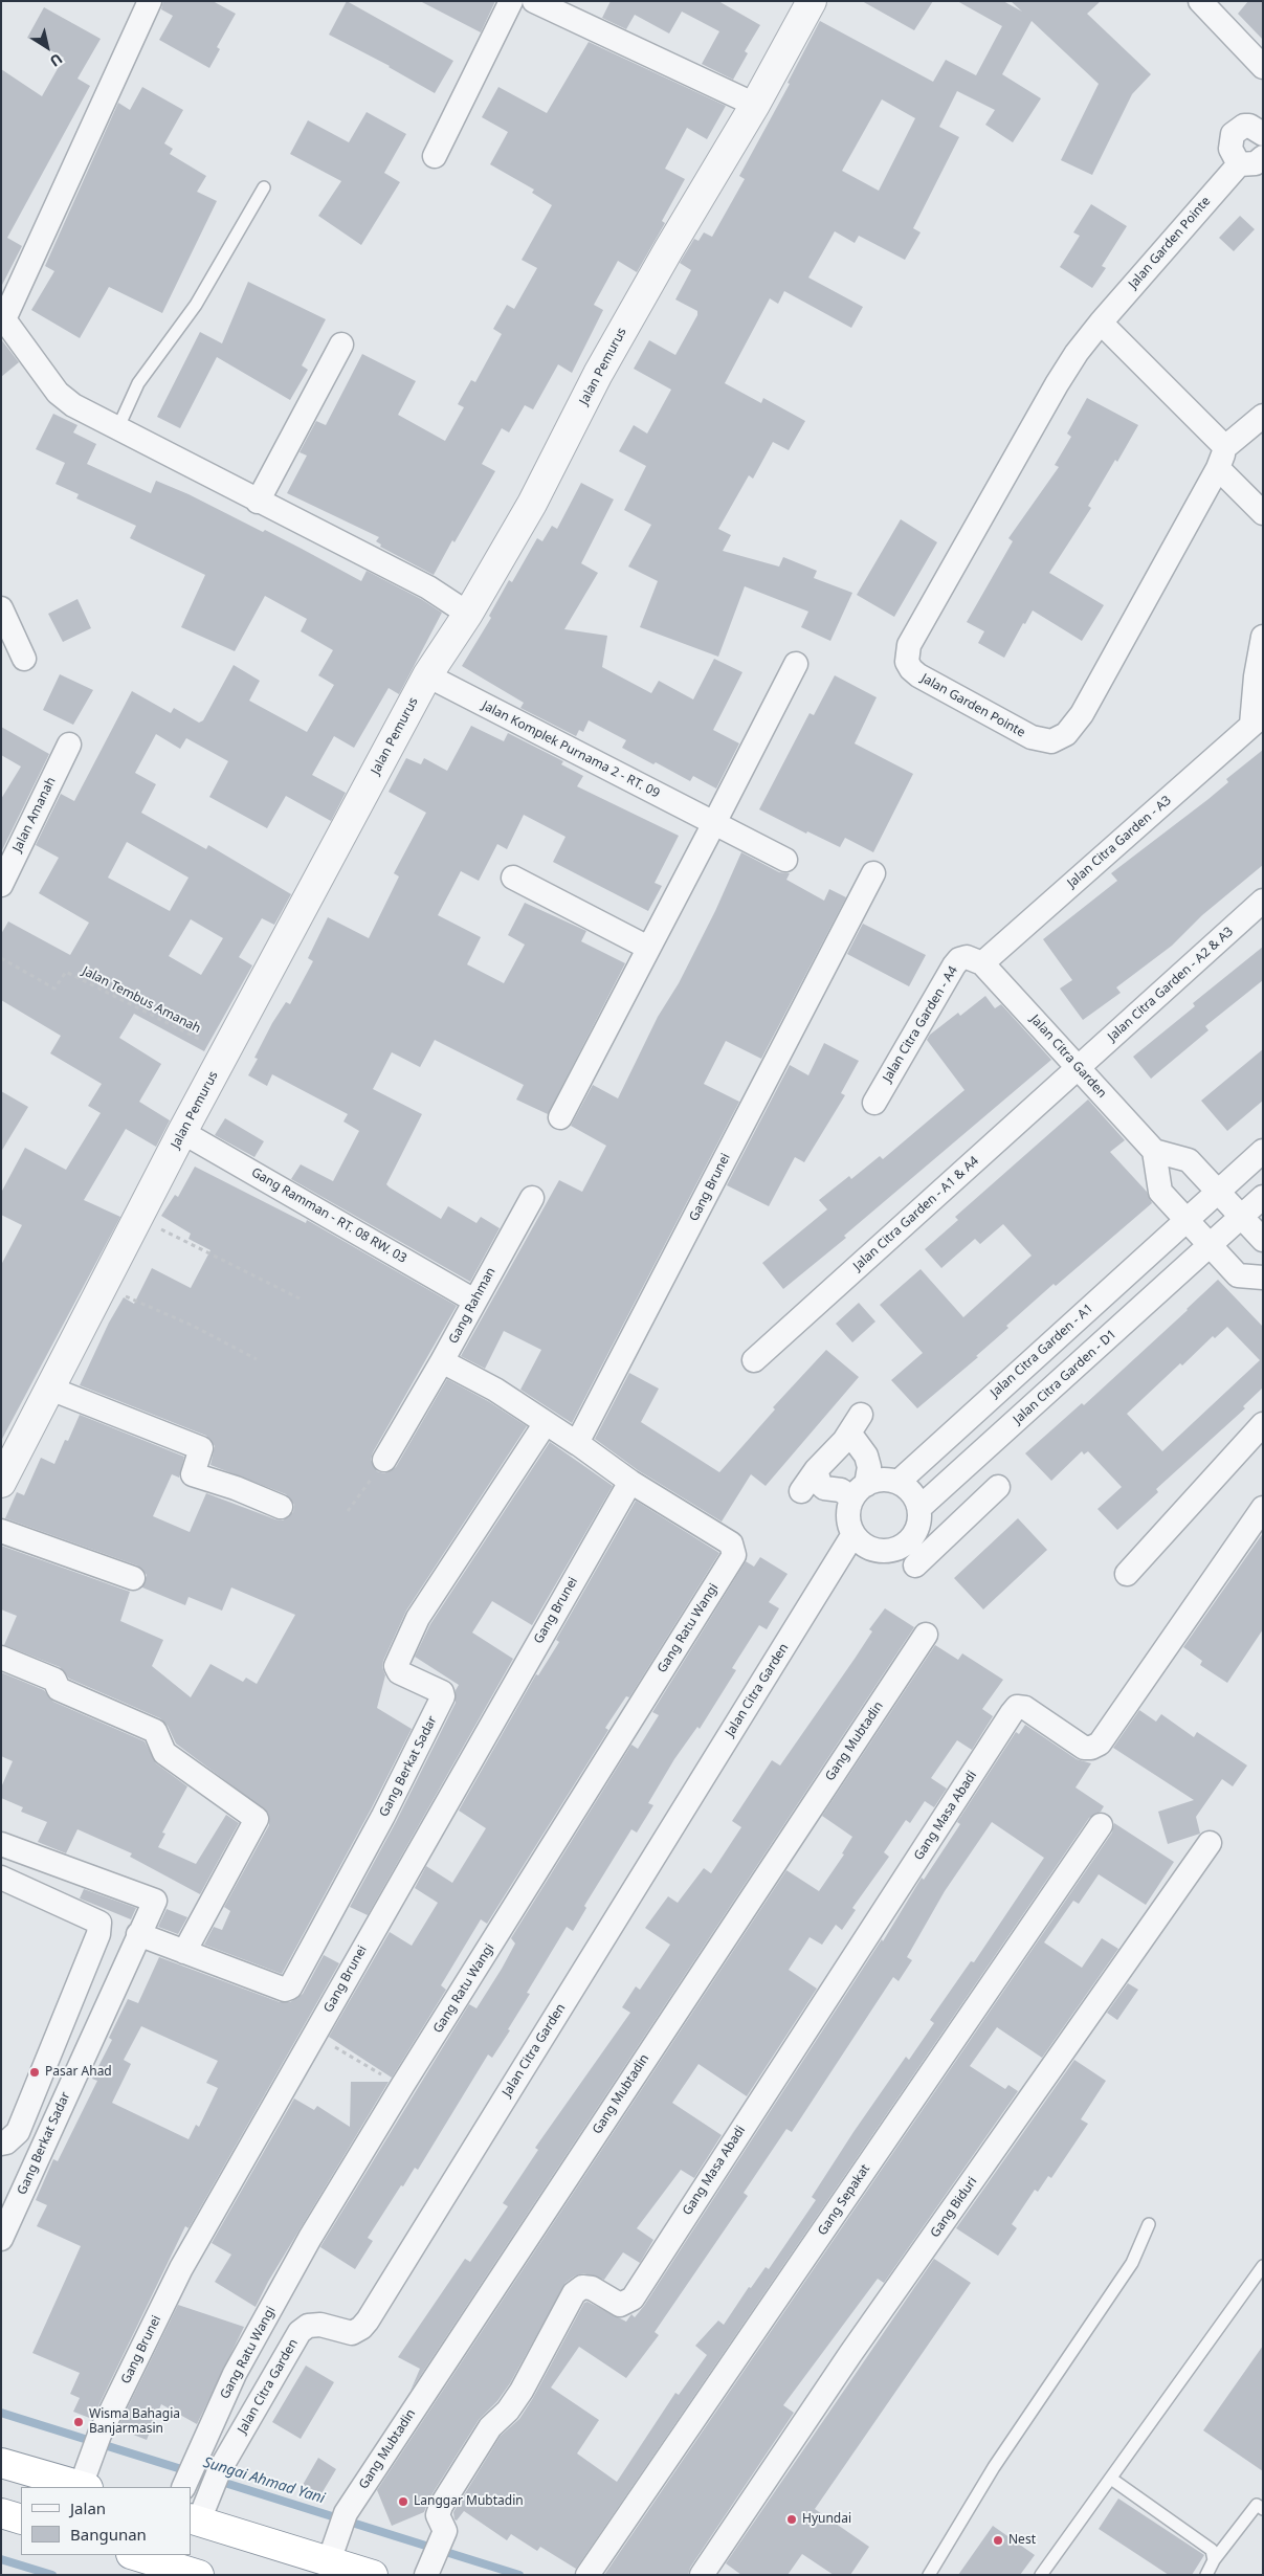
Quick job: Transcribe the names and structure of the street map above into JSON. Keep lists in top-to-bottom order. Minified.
{"streets":{"street":["Jalan Garden Pointe","Jalan Pemurus","Jalan Komplek Purnama 2 - RT. 09","Jalan Amanah","Jalan Citra Garden - A3","Jalan Citra Garden - A2 & A3","Jalan Citra Garden - A4","Jalan Citra Garden","Gang Brunei","Jalan Citra Garden - A1 & A4","Gang Ramman - RT. 08 RW. 03","Gang Rahman","Jalan Citra Garden - A1","Jalan Citra Garden - D1","Gang Ratu Wangi","Gang Mubtadin","Gang Berkat Sadar","Gang Masa Abadi","Gang Sepakat","Gang Biduri"],"path":["Jalan Tembus Amanah"]},"crossings":[["Jalan Pemurus","Jalan Komplek Purnama 2 - RT. 09"],["Jalan Pemurus","Jalan Tembus Amanah"],["Jalan Pemurus","Gang Ramman - RT. 08 RW. 03"],["Jalan Citra Garden - A3","Jalan Citra Garden - A4"],["Jalan Citra Garden - A3","Jalan Citra Garden"],["Jalan Citra Garden - A2 & A3","Jalan Citra Garden"],["Jalan Citra Garden - A2 & A3","Jalan Citra Garden - A1 & A4"],["Jalan Citra Garden - A4","Jalan Citra Garden"],["Jalan Citra Garden","Jalan Citra Garden - A1 & A4"],["Jalan Citra Garden","Jalan Citra Garden - A1"],["Jalan Citra Garden","Jalan Citra Garden - D1"],["Gang Brunei","Gang Ratu Wangi"],["Gang Ramman - RT. 08 RW. 03","Gang Rahman"],["Jalan Citra Garden - A1","Jalan Citra Garden - D1"]],"water":["Sungai Ahmad Yani"],"places":["Pasar Ahad","Wisma Bahagia Banjarmasin","Langgar Mubtadin","Hyundai","Nest"],"legend":["Jalan","Bangunan"],"north":"bottom right"}
